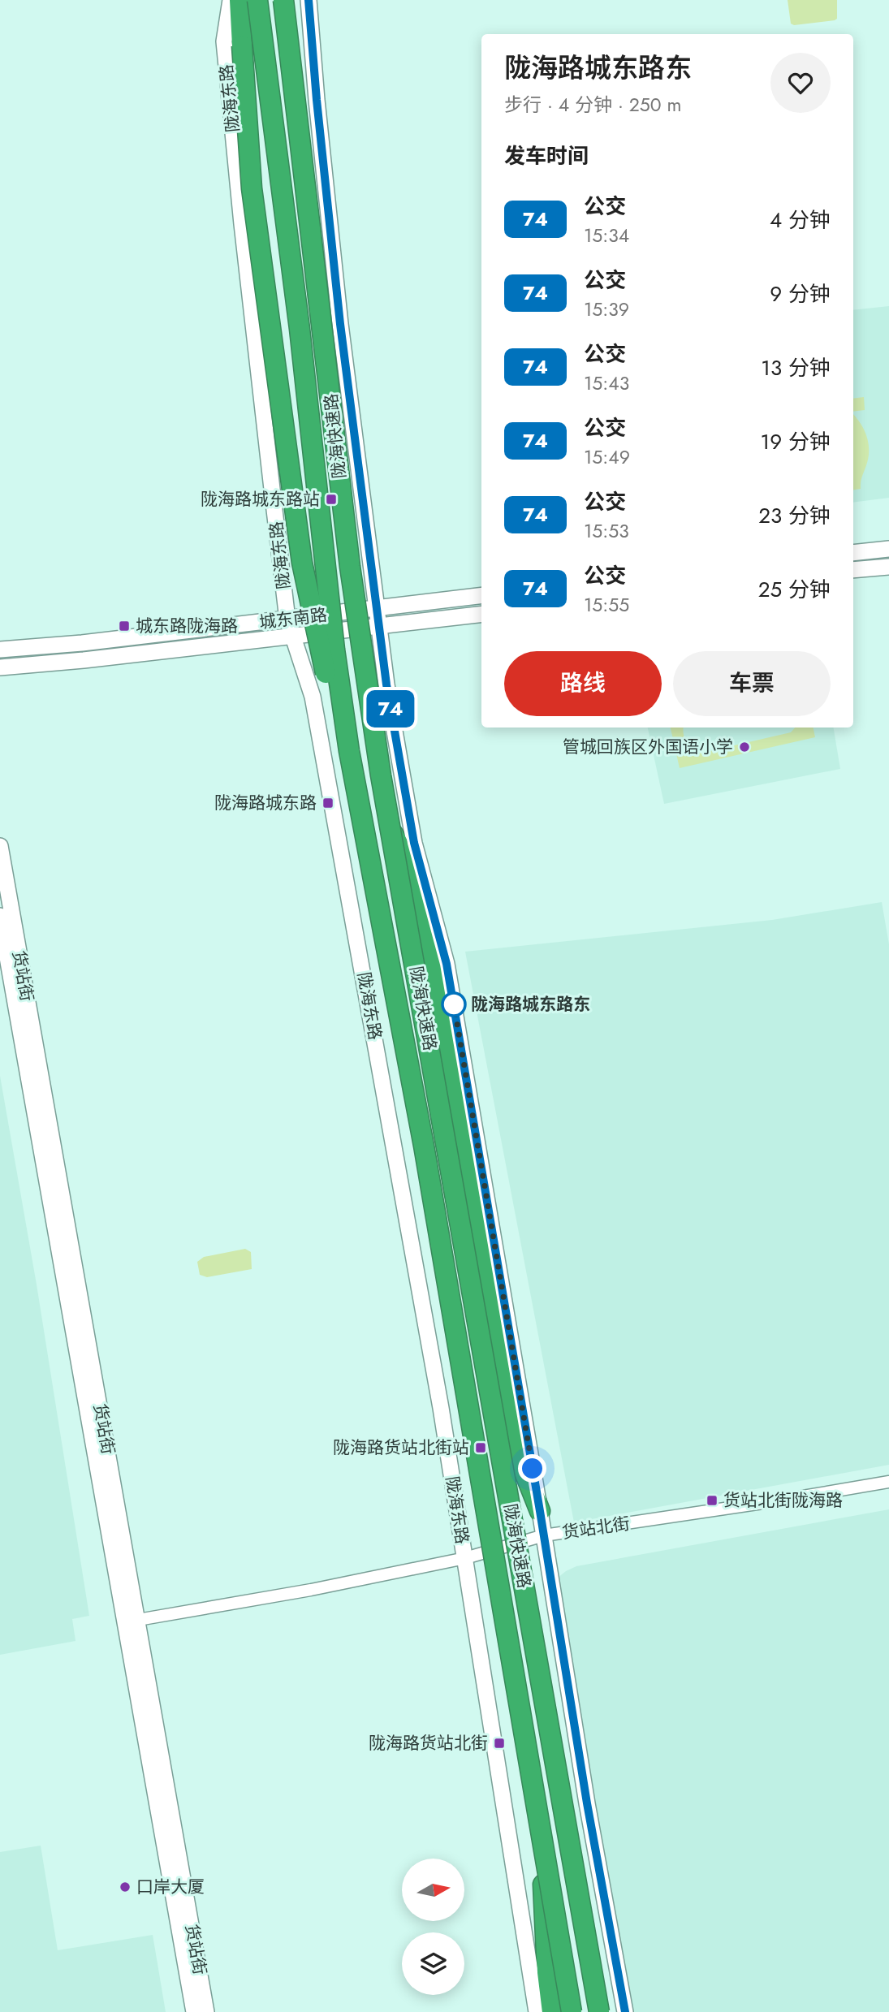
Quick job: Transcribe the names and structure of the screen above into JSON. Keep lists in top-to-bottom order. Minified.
{"streets":{"highway":["陇海快速路"],"street":["陇海东路","城东南路","货站街","货站北街"]},"crossings":[["陇海东路","城东南路"],["陇海东路","货站北街"],["货站街","货站北街"]],"places":{"transit":["陇海路城东路站","城东路陇海路","陇海路城东路","陇海路货站北街站","货站北街陇海路","陇海路货站北街"],"other":["管城回族区外国语小学","陇海路城东路东","口岸大厦"]},"lines":["bus line 74"],"north":"right","page":{"on_map":"74","heading":[["陇海路城东路东","步行 · 4 分钟 · 250 m"],"发车时间"],"list":[{"mark":"74","name":"公交","note":"15:34","value":"4 分钟"},{"mark":"74","name":"公交","note":"15:39","value":"9 分钟"},{"mark":"74","name":"公交","note":"15:43","value":"13 分钟"},{"mark":"74","name":"公交","note":"15:49","value":"19 分钟"},{"mark":"74","name":"公交","note":"15:53","value":"23 分钟"},{"mark":"74","name":"公交","note":"15:55","value":"25 分钟"}],"buttons":["路线","车票"]}}
